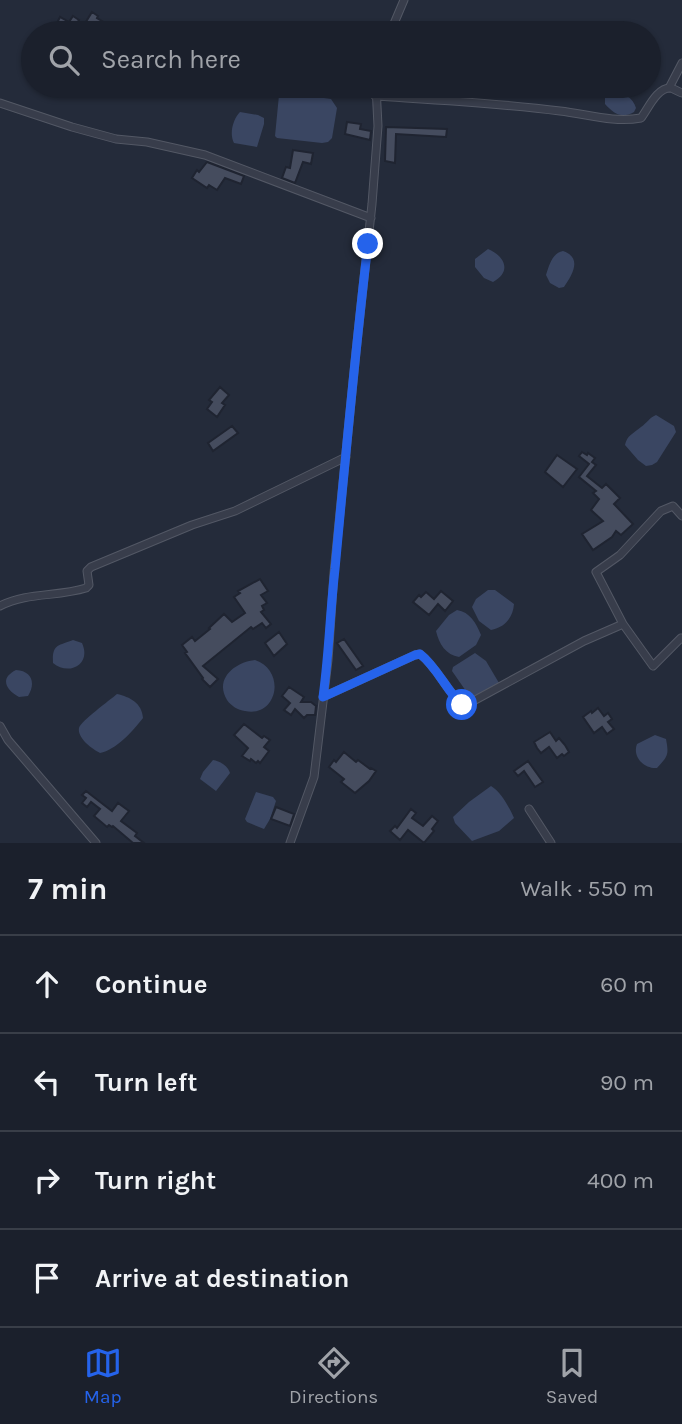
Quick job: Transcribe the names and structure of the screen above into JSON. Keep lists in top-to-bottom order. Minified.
{"page":{"search":"Search here","heading":["7 min","Walk · 550 m"],"list":[["Continue","60 m"],["Turn left","90 m"],["Turn right","400 m"],"Arrive at destination"],"nav":["Map","Directions","Saved"]}}
